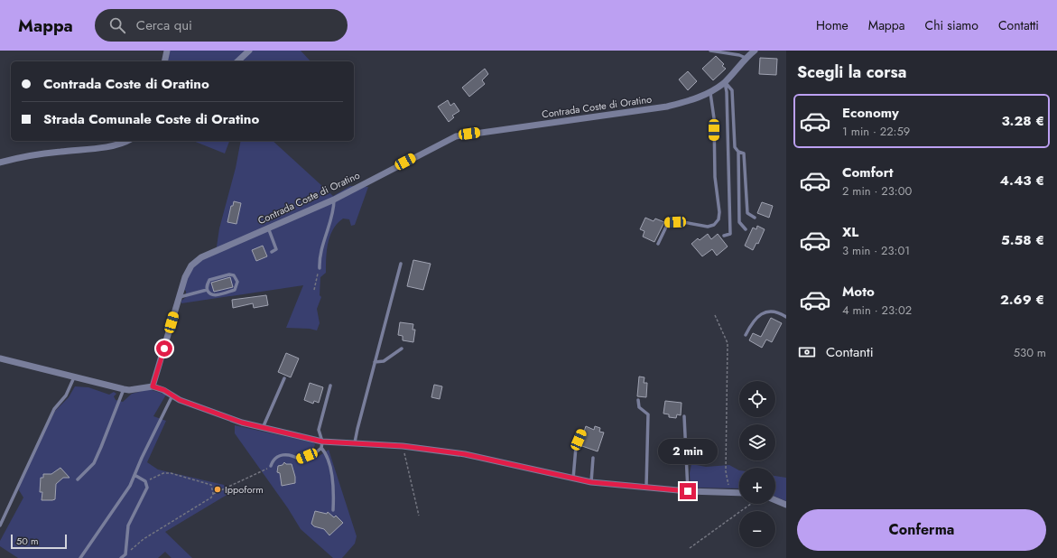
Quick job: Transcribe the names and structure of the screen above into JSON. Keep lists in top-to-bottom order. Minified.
{"streets":{"street":["Contrada Coste di Oratino"]},"places":["Ippoform"],"scale_bar":"50 m","page":{"header":"Mappa","search":"Cerca qui","nav":["Home","Mappa","Chi siamo","Contatti"],"heading":"Scegli la corsa","banner":["Contrada Coste di Oratino","Strada Comunale Coste di Oratino"],"list":[{"name":"Economy","note":"1 min · 22:59","value":"3.28 €"},{"name":"Comfort","note":"2 min · 23:00","value":"4.43 €"},{"name":"XL","note":"3 min · 23:01","value":"5.58 €"},{"name":"Moto","note":"4 min · 23:02","value":"2.69 €"}],"pay":["Contanti","530 m"],"map_buttons":["+","−"],"bubble":"2 min","buttons":"Conferma","scale":"50 m"}}
